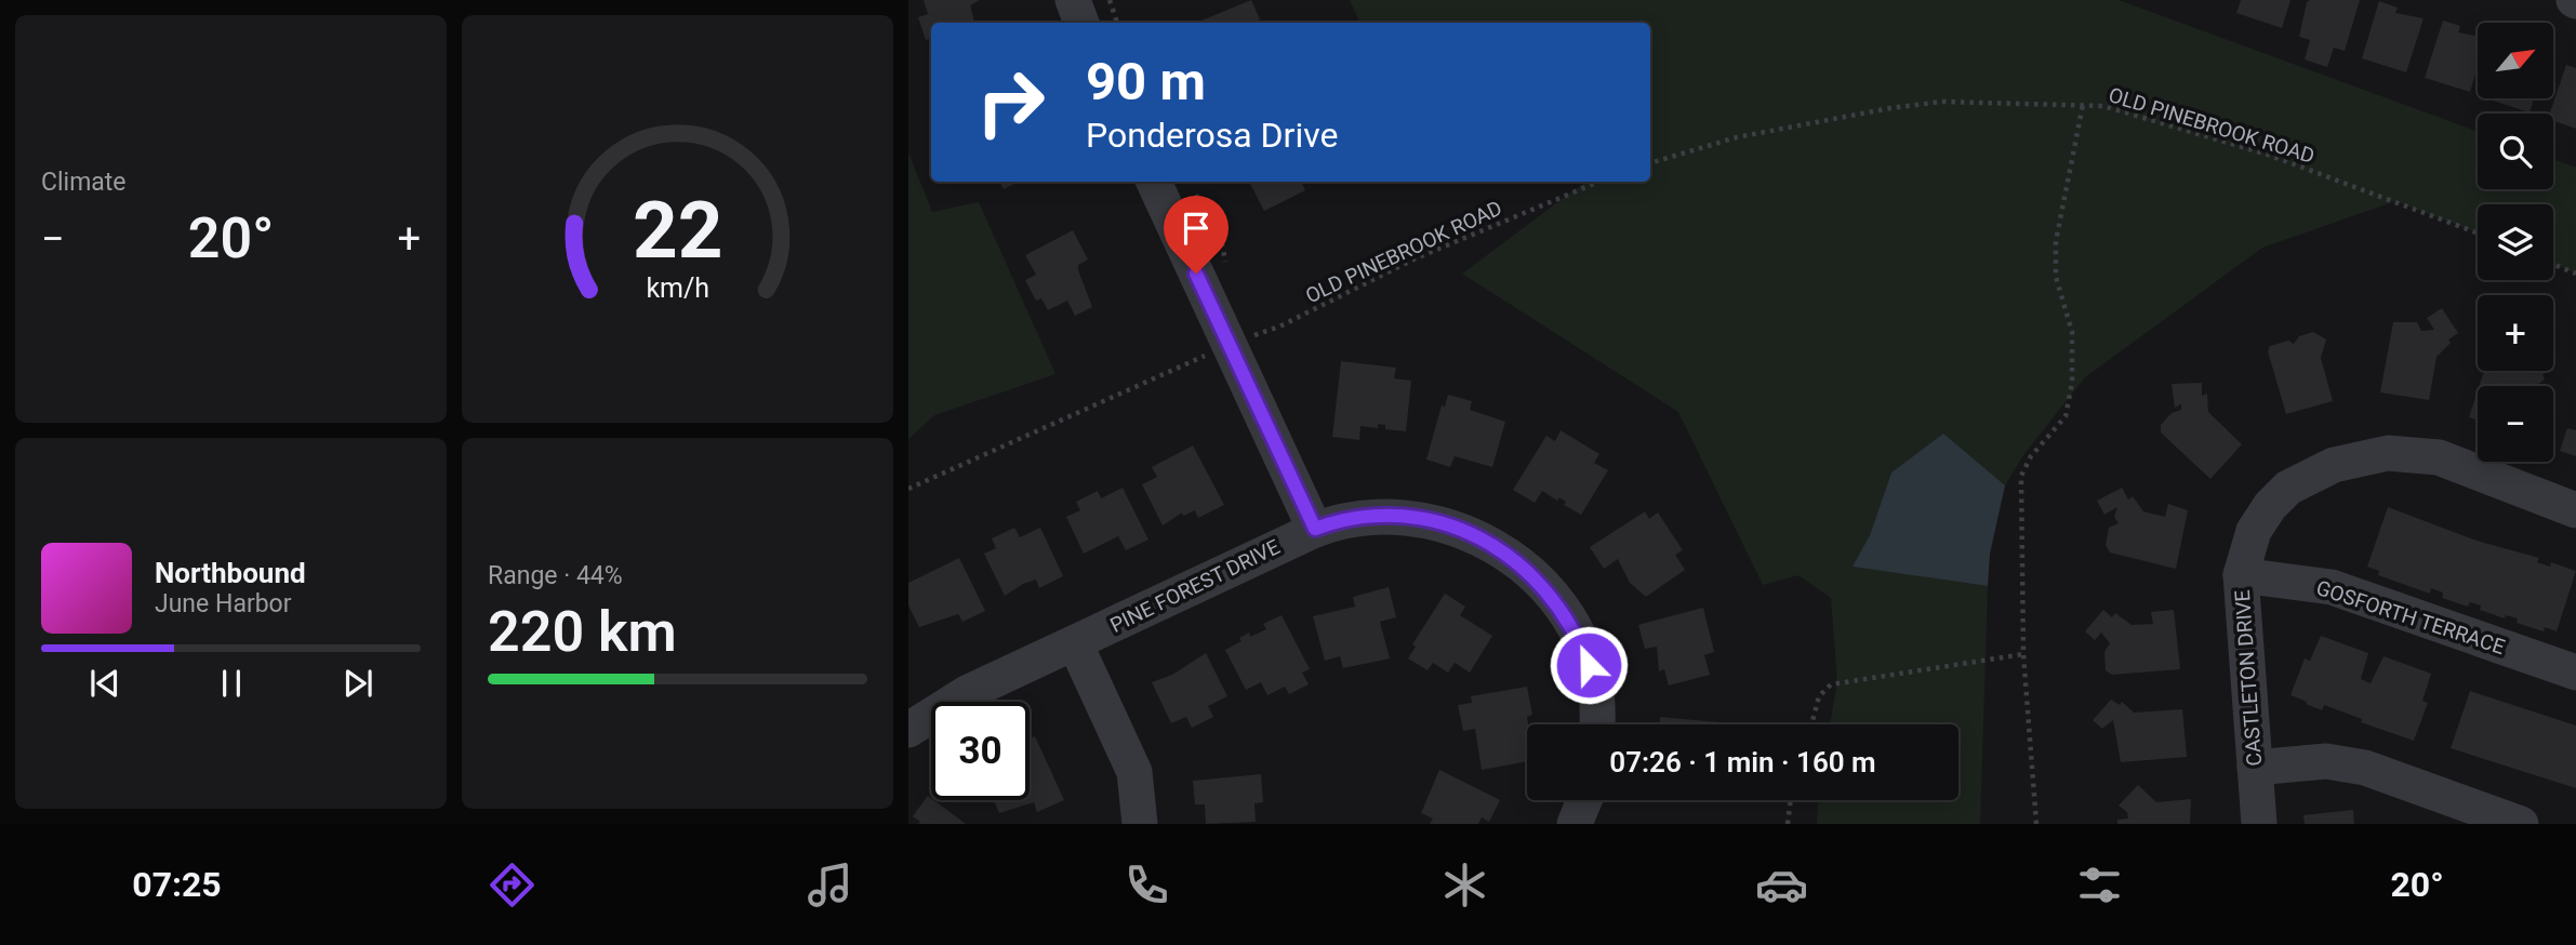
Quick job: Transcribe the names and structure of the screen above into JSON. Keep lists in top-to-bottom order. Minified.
{"streets":{"street":["PINE FOREST DRIVE","GOSFORTH TERRACE","CASTLETON DRIVE"],"path":["OLD PINEBROOK ROAD"]},"crossings":[["GOSFORTH TERRACE","CASTLETON DRIVE"]],"north":"top right","page":{"tile":["Climate",["Range · 44%","220 km"]],"map_buttons":["+","−"],"turn":["90 m","Ponderosa Drive"],"heat":["−","20°","+"],"song":["Northbound","June Harbor"],"limit":"30","trip":"07:26 · 1 min · 160 m","tabs":["07:25","20°"],"gauge":["22","km/h"]}}
